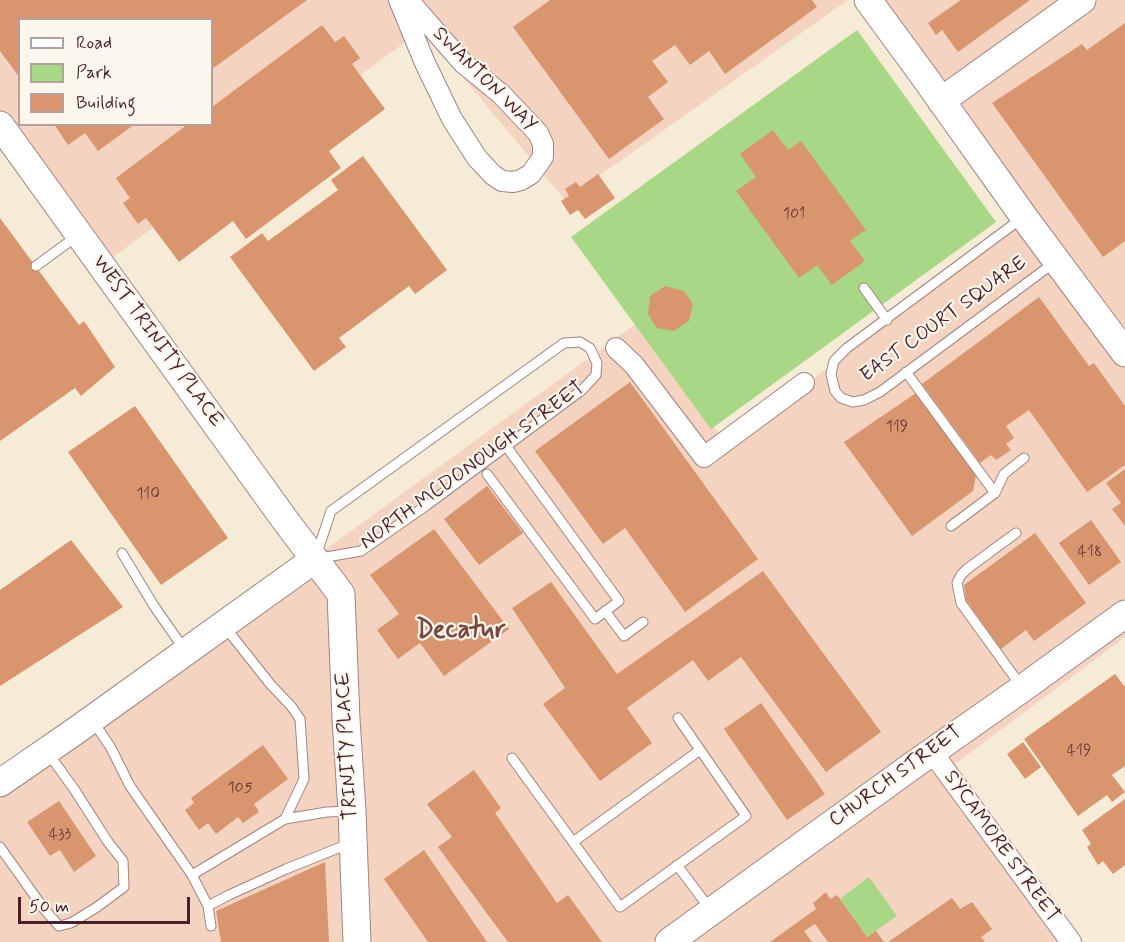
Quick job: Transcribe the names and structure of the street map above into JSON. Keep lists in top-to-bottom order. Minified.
{"streets":{"street":["SWANTON WAY","WEST TRINITY PLACE","NORTH MCDONOUGH STREET","TRINITY PLACE","CHURCH STREET","SYCAMORE STREET"],"lane":["EAST COURT SQUARE"]},"crossings":[["WEST TRINITY PLACE","NORTH MCDONOUGH STREET"],["WEST TRINITY PLACE","TRINITY PLACE"],["NORTH MCDONOUGH STREET","TRINITY PLACE"],["CHURCH STREET","SYCAMORE STREET"]],"districts":["Decatur"],"house_numbers":["101","119","110","418","419","105","433"],"legend":["Road","Park","Building"],"scale_bar":"50 m"}
